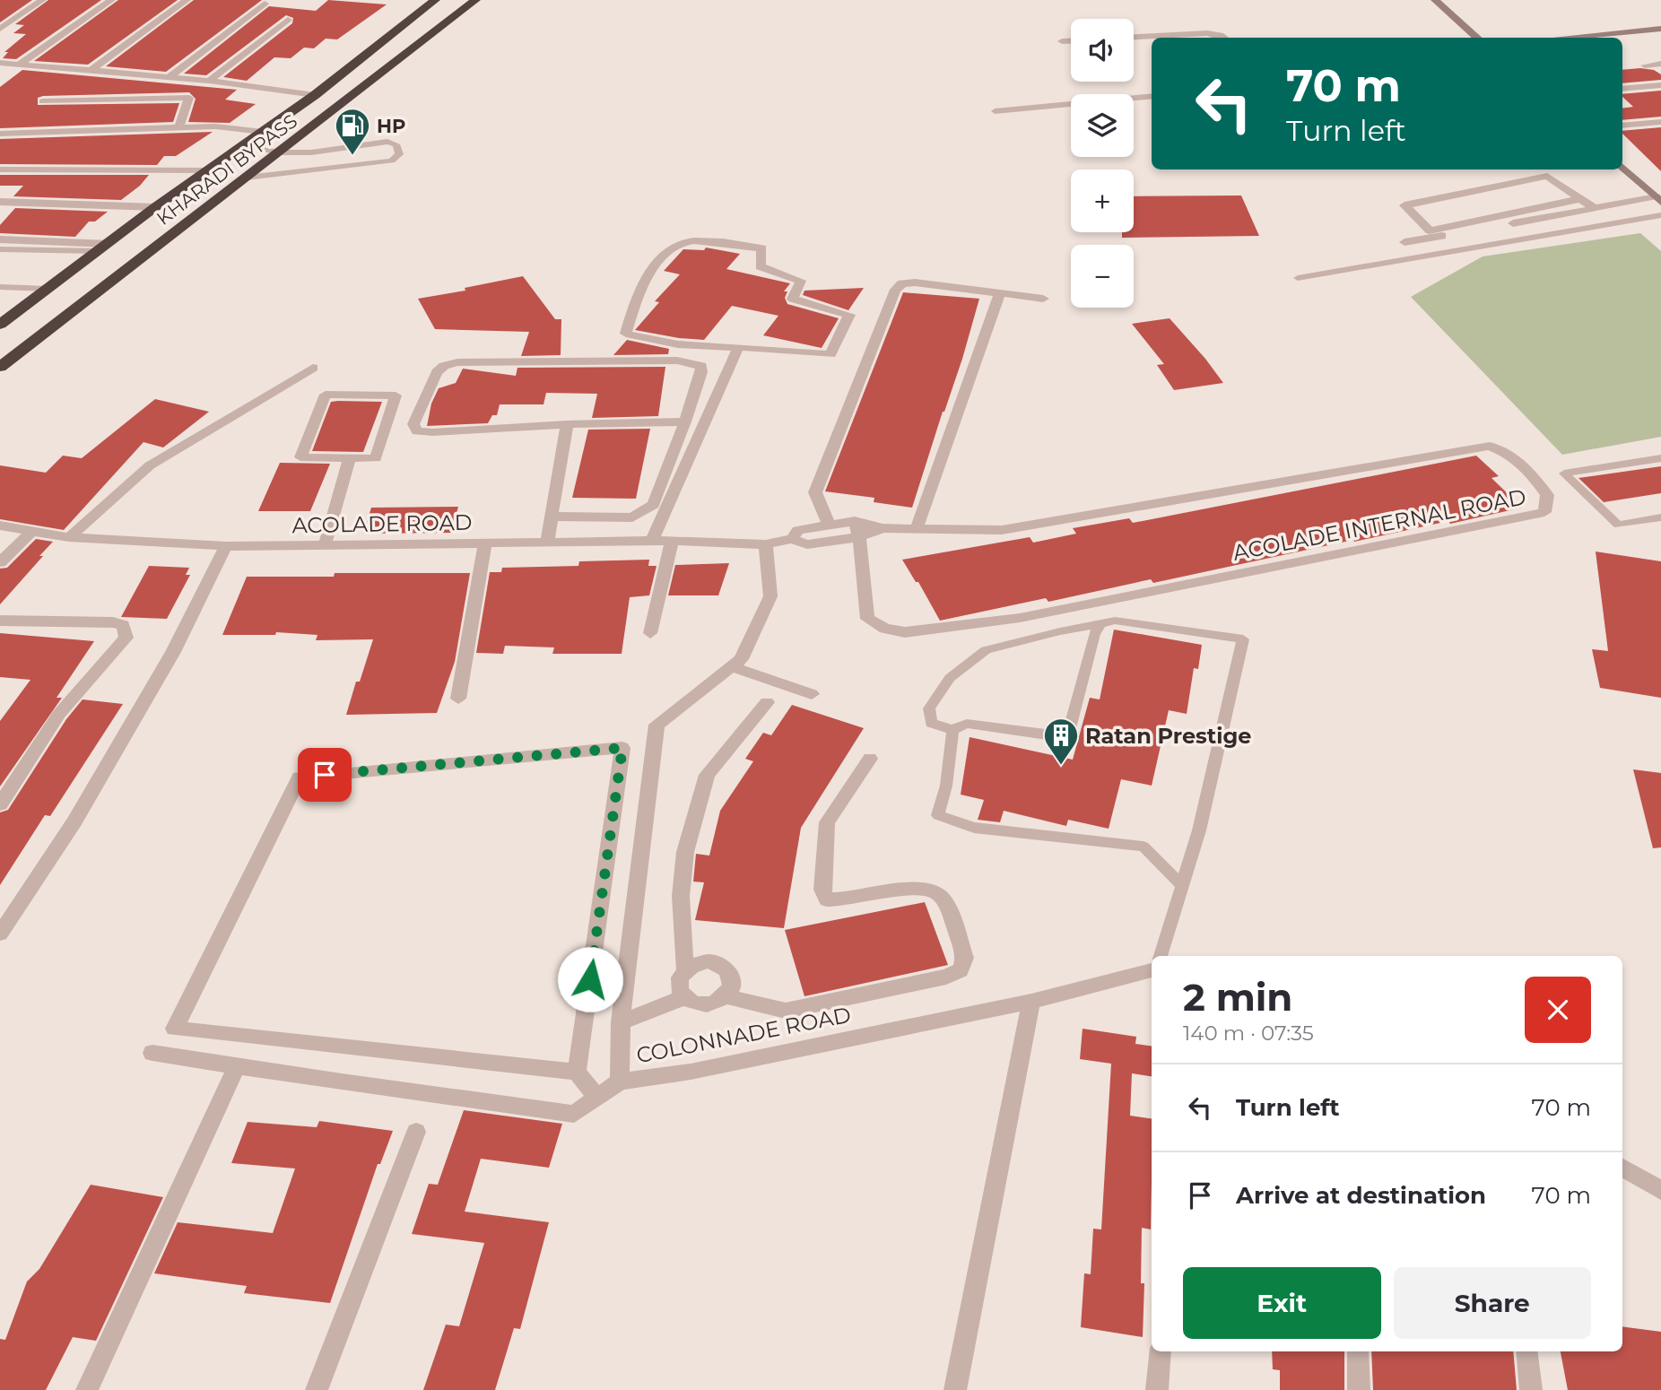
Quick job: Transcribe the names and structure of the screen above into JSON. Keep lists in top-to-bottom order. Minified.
{"streets":{"highway":["KHARADI BYPASS"],"street":["ACOLADE ROAD","ACOLADE INTERNAL ROAD","COLONNADE ROAD"]},"crossings":[["ACOLADE ROAD","ACOLADE INTERNAL ROAD"],["ACOLADE ROAD","COLONNADE ROAD"],["ACOLADE INTERNAL ROAD","COLONNADE ROAD"]],"places":{"fuel station":["HP"],"building":["Ratan Prestige"]},"page":{"map_buttons":["+","−"],"turn":["70 m","Turn left"],"heading":["2 min","140 m · 07:35"],"list":[{"name":"Turn left","value":"70 m"},{"name":"Arrive at destination","value":"70 m"}],"buttons":["Exit","Share"]}}
